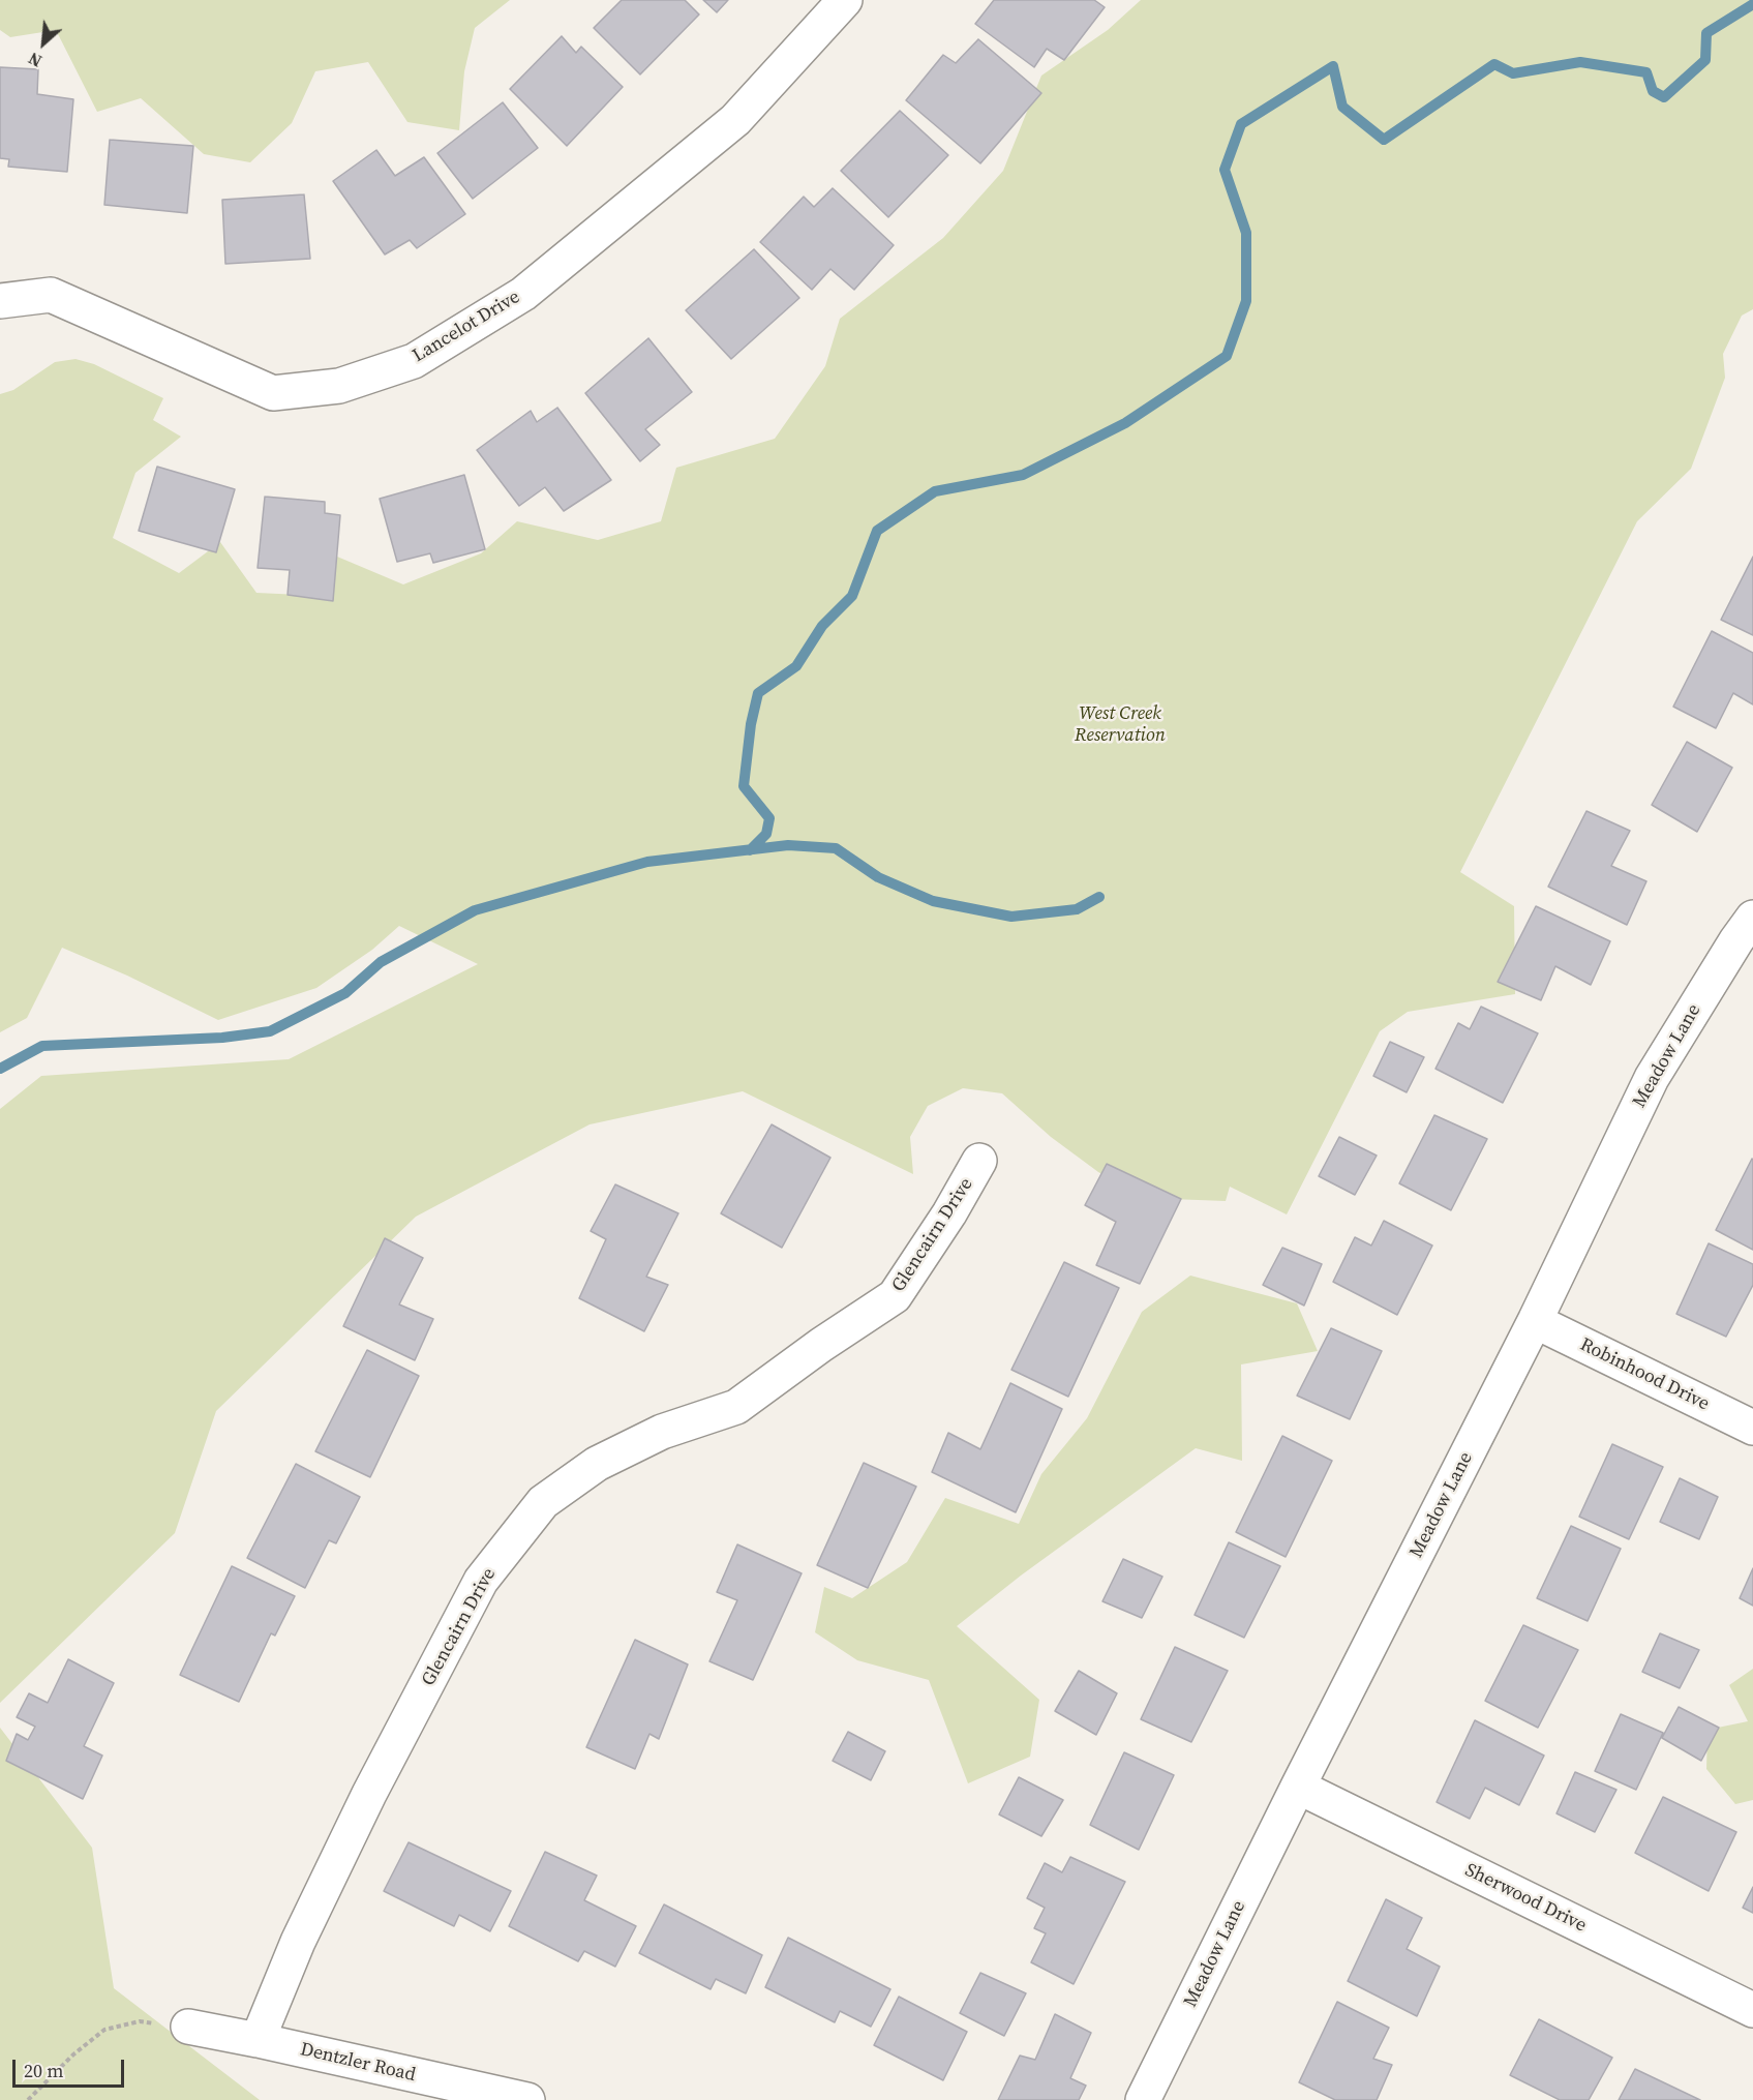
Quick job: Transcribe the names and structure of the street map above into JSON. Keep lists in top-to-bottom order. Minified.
{"streets":{"street":["Lancelot Drive","Meadow Lane","Glencairn Drive","Robinhood Drive","Sherwood Drive","Dentzler Road"]},"crossings":[["Meadow Lane","Robinhood Drive"],["Meadow Lane","Sherwood Drive"],["Glencairn Drive","Dentzler Road"]],"parks":["West Creek Reservation"],"scale_bar":"20 m","north":"bottom left"}
